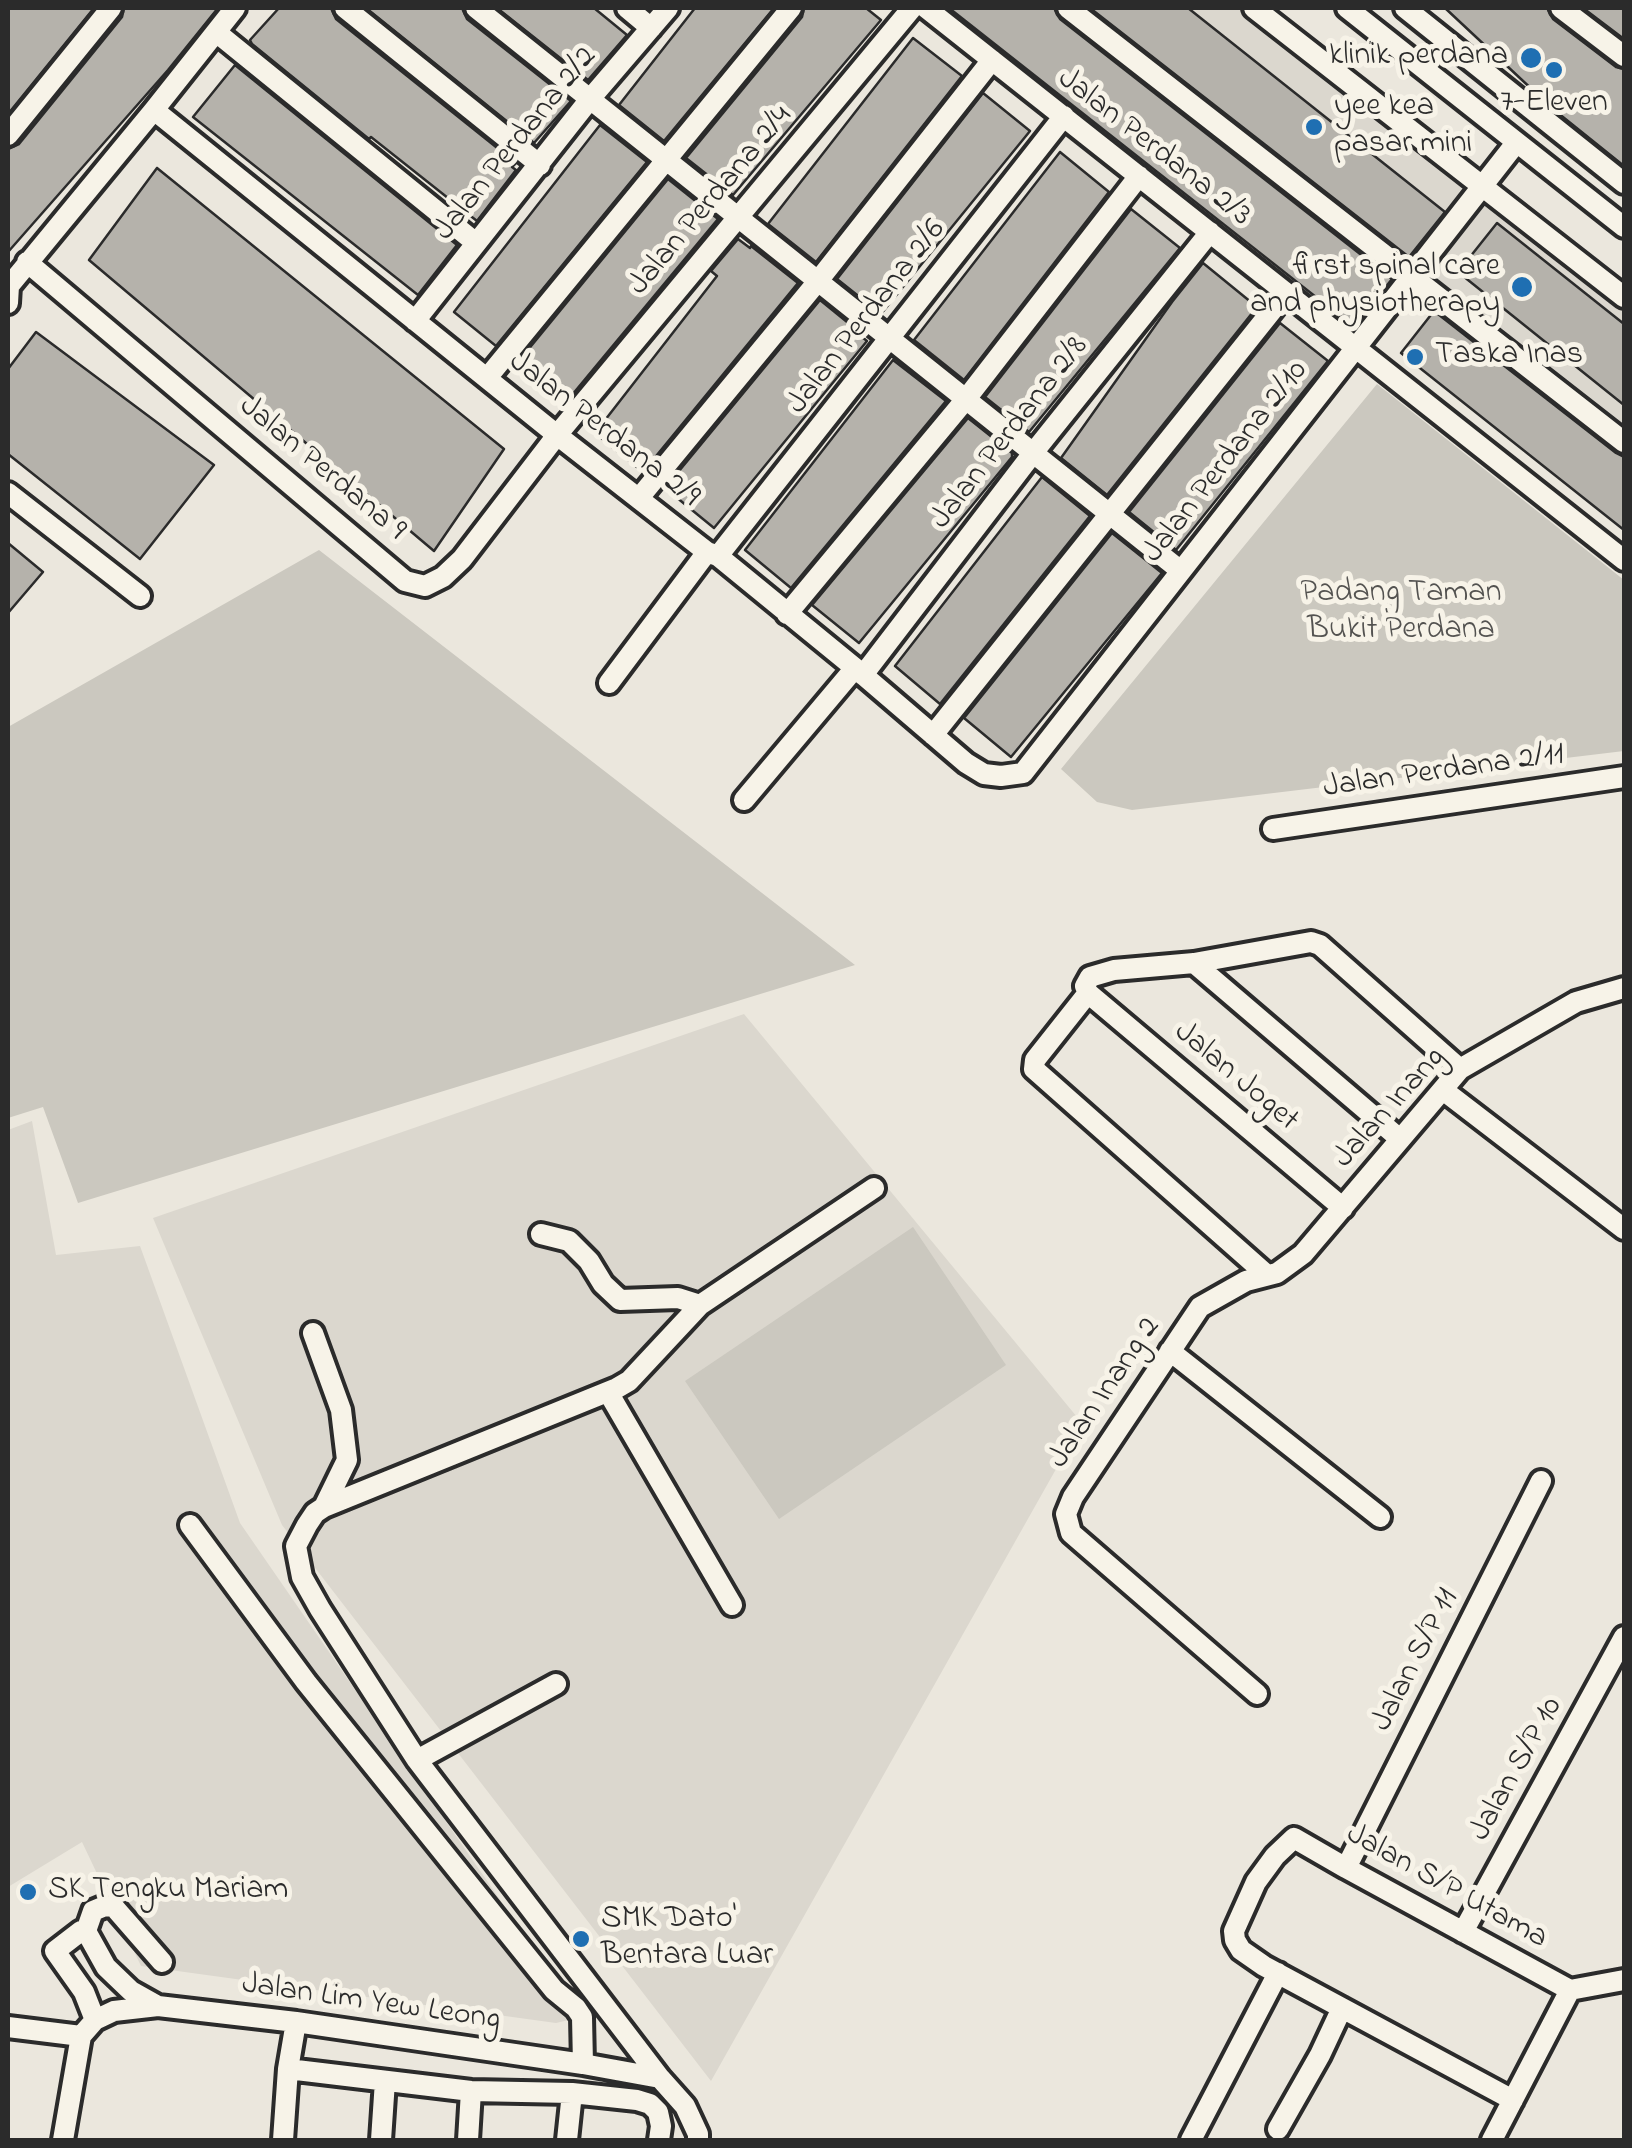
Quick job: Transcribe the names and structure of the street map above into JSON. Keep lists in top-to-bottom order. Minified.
{"streets":{"street":["Jalan Perdana 2/2","Jalan Perdana 2/3","Jalan Perdana 2/4","Jalan Perdana 2/6","Jalan Perdana 2/9","Jalan Perdana 2/8","Jalan Perdana 2/10","Jalan Perdana 9","Jalan Perdana 2/11","Jalan Joget","Jalan Inang","Jalan Inang 2","Jalan S/P 11","Jalan S/P 10","Jalan S/P Utama","Jalan Lim Yew Leong"]},"crossings":[["Jalan Perdana 2/2","Jalan Perdana 2/9"],["Jalan Perdana 2/3","Jalan Perdana 2/6"],["Jalan Perdana 2/3","Jalan Perdana 2/8"],["Jalan Perdana 2/3","Jalan Perdana 2/10"],["Jalan Perdana 2/4","Jalan Perdana 2/9"],["Jalan Perdana 2/4","Jalan Perdana 9"],["Jalan Perdana 2/6","Jalan Perdana 2/9"],["Jalan Perdana 2/9","Jalan Perdana 2/8"],["Jalan Perdana 2/9","Jalan Perdana 2/10"],["Jalan Perdana 2/9","Jalan Perdana 9"],["Jalan Joget","Jalan Inang"],["Jalan Inang","Jalan Inang 2"],["Jalan S/P 11","Jalan S/P Utama"],["Jalan S/P 10","Jalan S/P Utama"]],"parks":["Padang Taman Bukit Perdana"],"places":["klinik perdana","7-Eleven","yee kea pasar mini","first spinal care and physiotherapy","Taska Inas","SK Tengku Mariam","SMK Dato' Bentara Luar"]}
